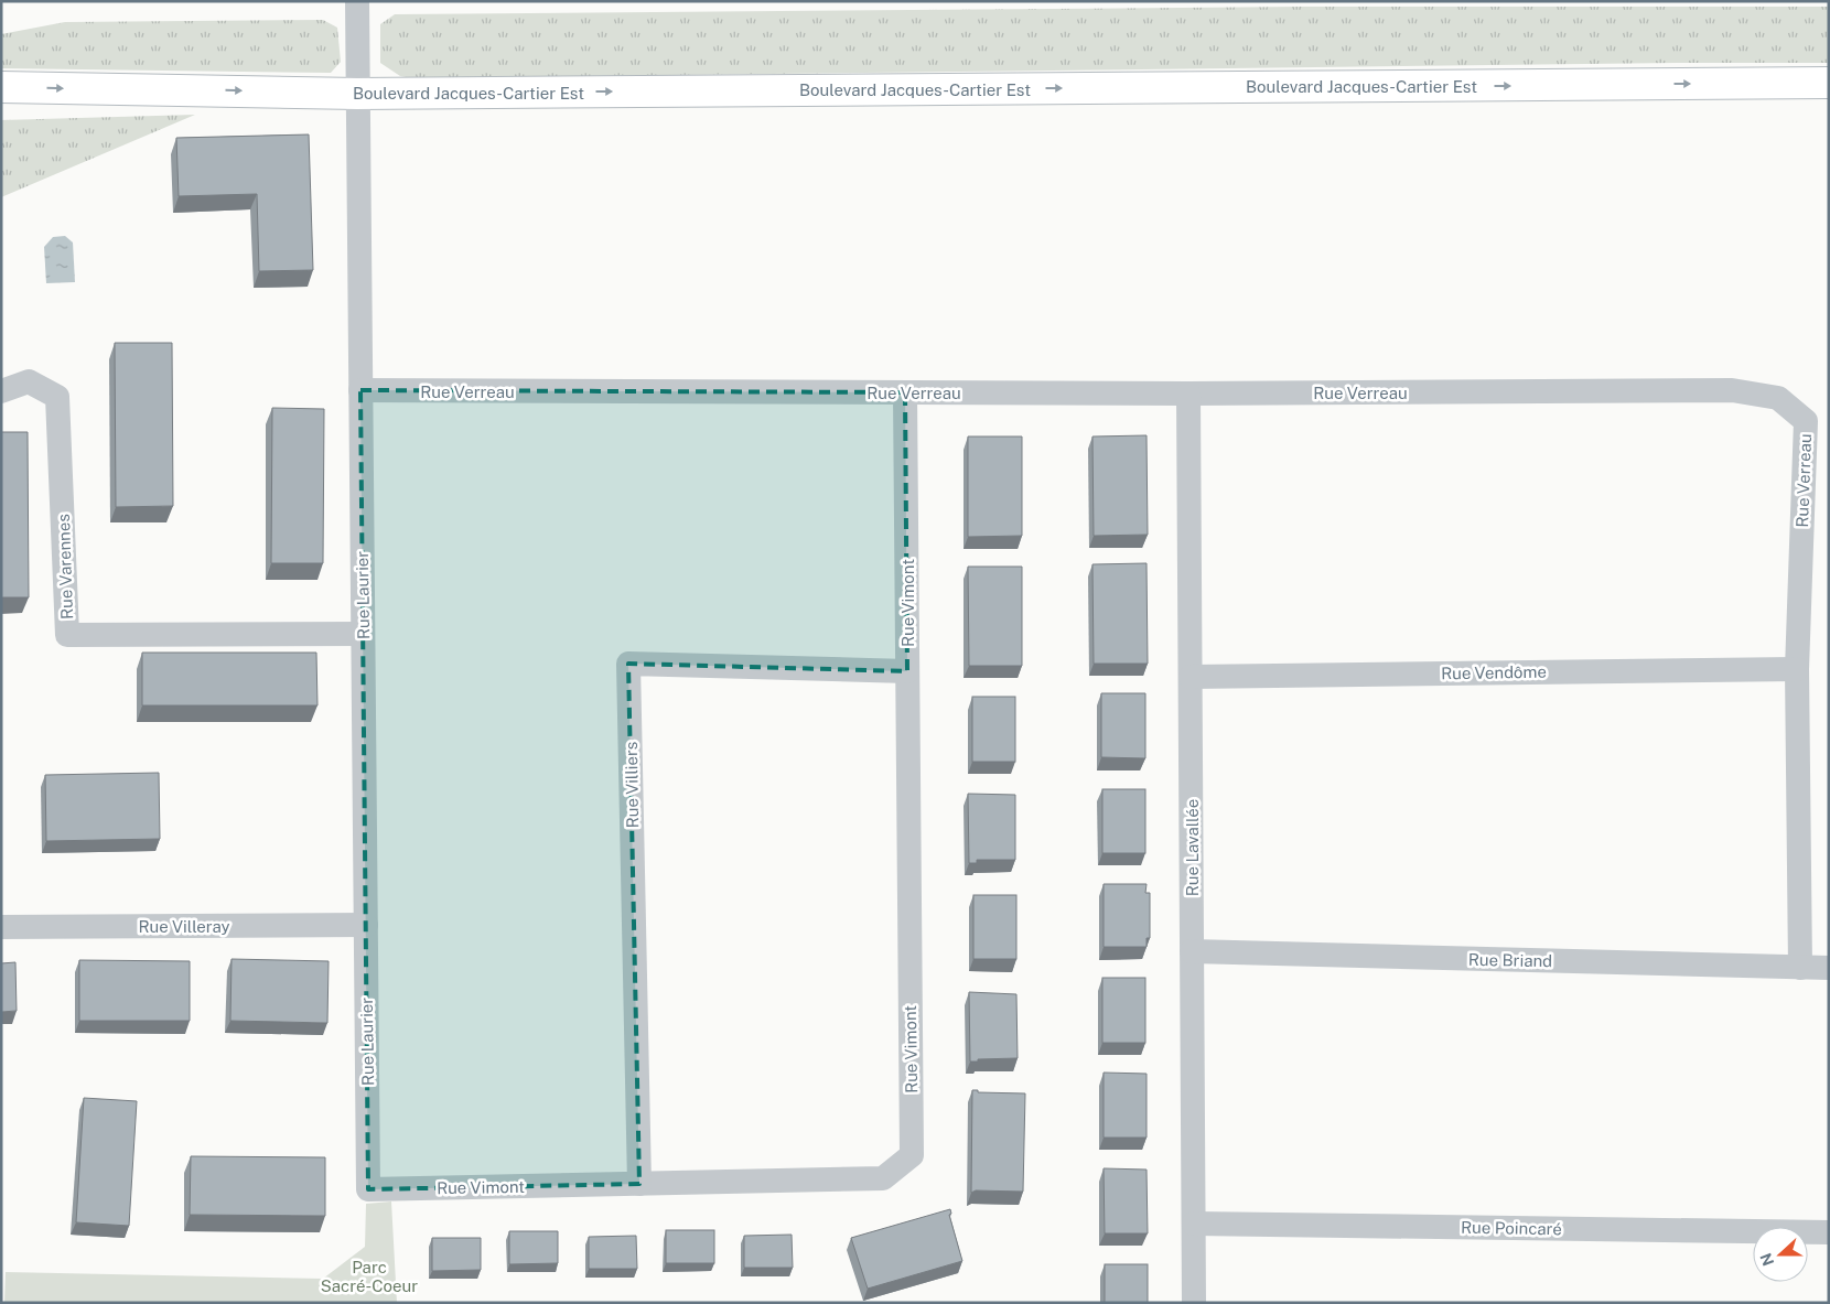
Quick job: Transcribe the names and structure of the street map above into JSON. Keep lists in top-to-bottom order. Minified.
{"streets":{"main road":["Boulevard Jacques-Cartier Est"],"street":["Rue Verreau","Rue Varennes","Rue Laurier","Rue Vimont","Rue Vendôme","Rue Villiers","Rue Lavallée","Rue Villeray","Rue Briand","Rue Poincaré"]},"crossings":[["Boulevard Jacques-Cartier Est","Rue Laurier"],["Rue Verreau","Rue Laurier"],["Rue Verreau","Rue Vimont"],["Rue Verreau","Rue Vendôme"],["Rue Verreau","Rue Lavallée"],["Rue Verreau","Rue Briand"],["Rue Varennes","Rue Laurier"],["Rue Laurier","Rue Vimont"],["Rue Laurier","Rue Villeray"],["Rue Vimont","Rue Villiers"],["Rue Vendôme","Rue Lavallée"],["Rue Lavallée","Rue Briand"],["Rue Lavallée","Rue Poincaré"]],"one_way":["Boulevard Jacques-Cartier Est"],"parks":["Parc Sacré-Coeur"],"north":"left"}
